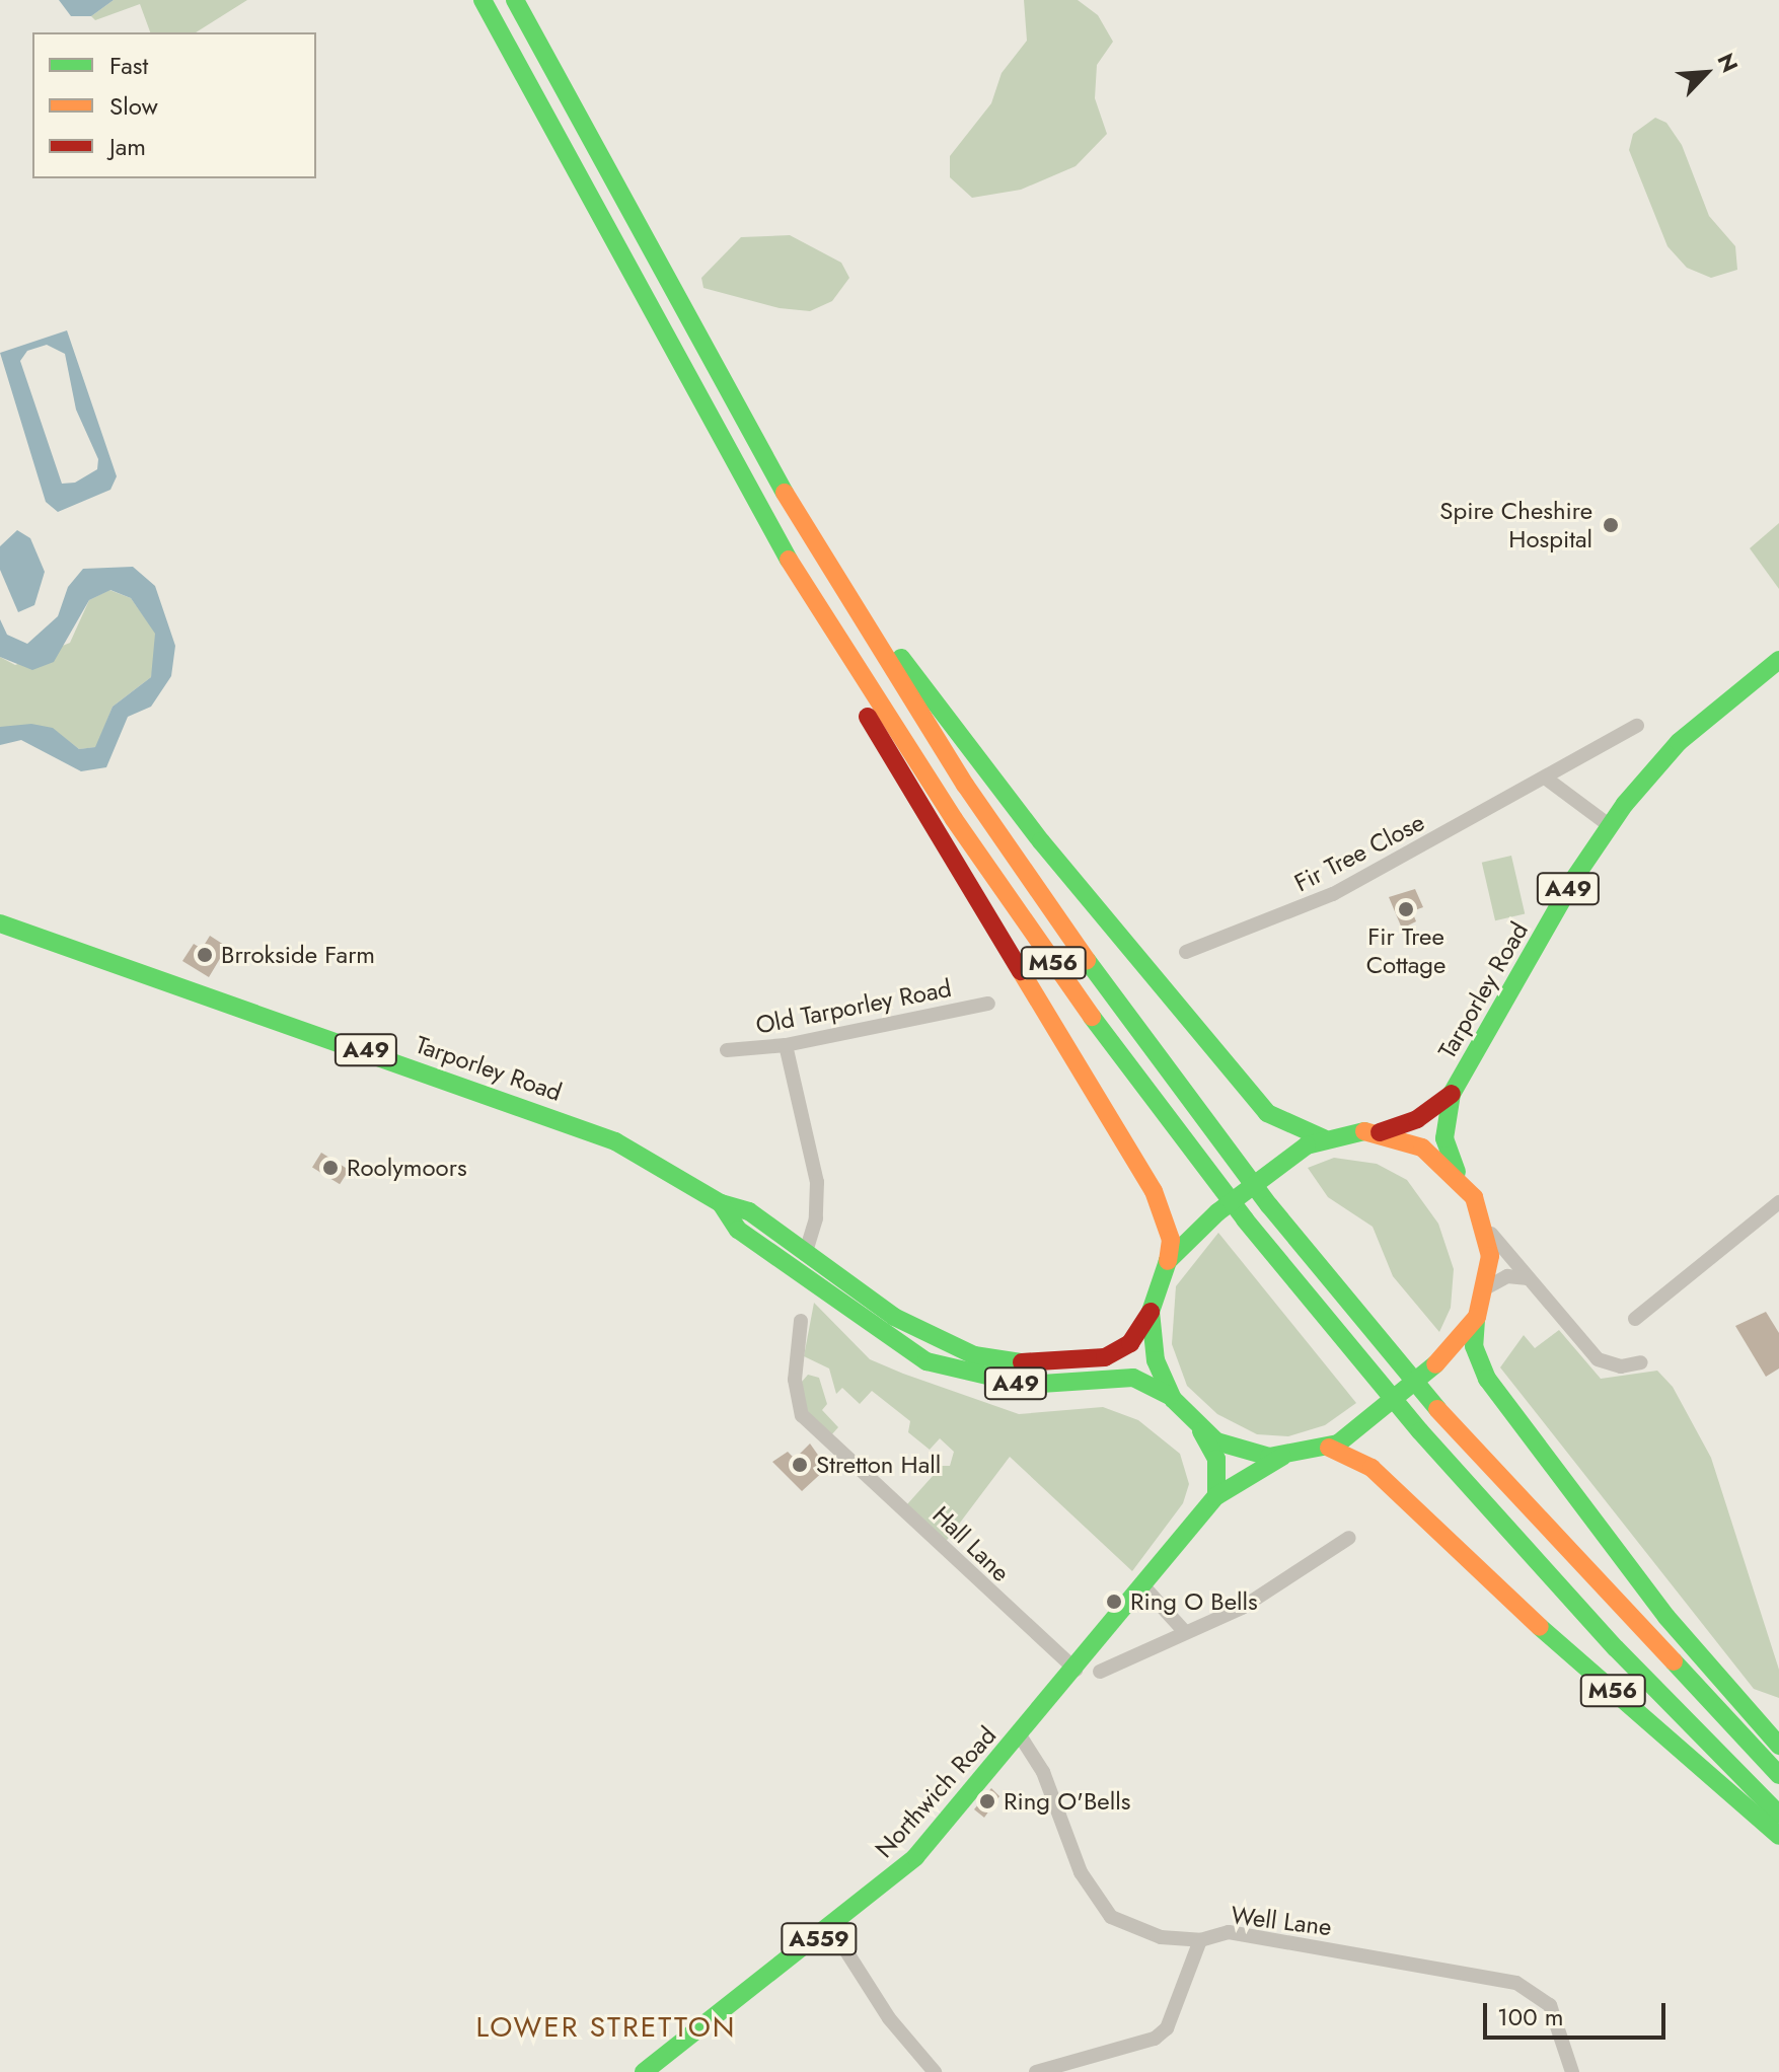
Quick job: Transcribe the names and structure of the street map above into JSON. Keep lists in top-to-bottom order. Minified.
{"streets":{"main road":["A49","M56","Tarporley Road","Northwich Road","A559"],"street":["Fir Tree Close","Old Tarporley Road","Hall Lane","Well Lane"]},"crossings":[["Hall Lane","Northwich Road"],["Northwich Road","Well Lane"]],"districts":["LOWER STRETTON"],"places":["Spire Cheshire Hospital","Fir Tree Cottage","Brrokside Farm","Roolymoors","Stretton Hall","Ring O Bells","Ring O'Bells"],"legend":["Fast","Slow","Jam"],"scale_bar":"100 m","north":"top right"}
